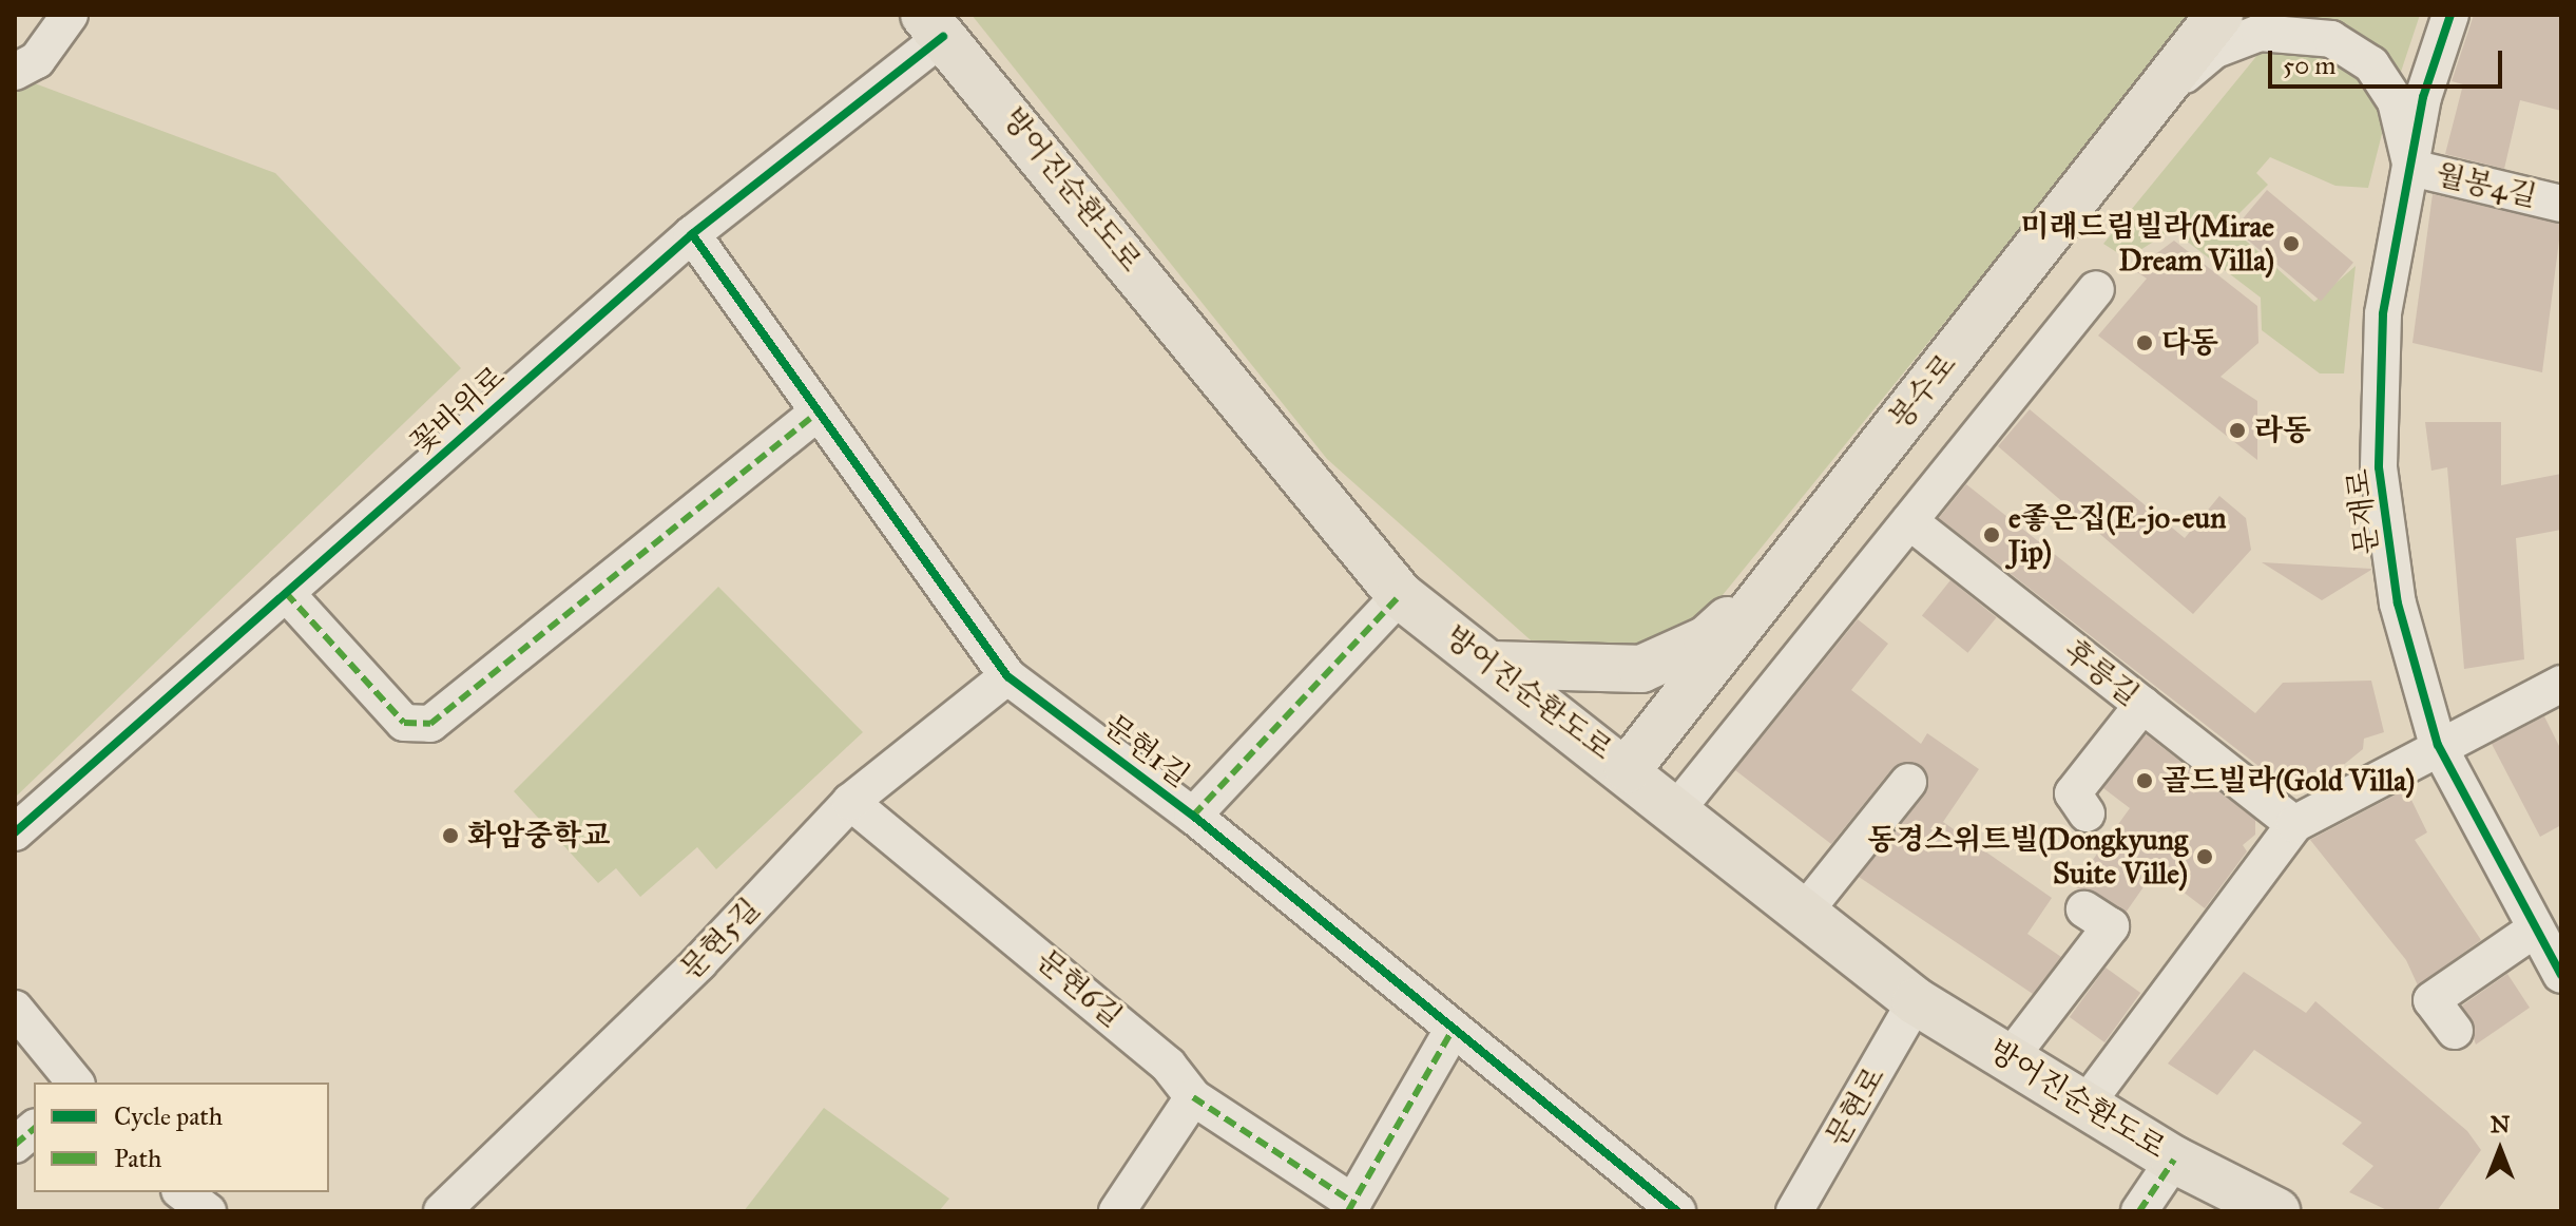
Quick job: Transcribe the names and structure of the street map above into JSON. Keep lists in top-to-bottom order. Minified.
{"streets":{"main road":["방어진순환도로","봉수로"],"street":["월봉4길","꽃바위로","문재로","후릉길","문현1길","문현5길","문현6길","문현로"]},"crossings":[["월봉4길","문재로"],["방어진순환도로","봉수로"],["방어진순환도로","꽃바위로"],["방어진순환도로","문현로"],["꽃바위로","문현1길"],["문현1길","문현5길"],["문현5길","문현6길"]],"places":["미래드림빌라(Mirae Dream Villa)","다동","라동","e좋은집(E-jo-eun Jip)","골드빌라(Gold Villa)","화암중학교","동경스위트빌(Dongkyung Suite Ville)"],"legend":["Cycle path","Path"],"scale_bar":"50 m","north":"top"}
